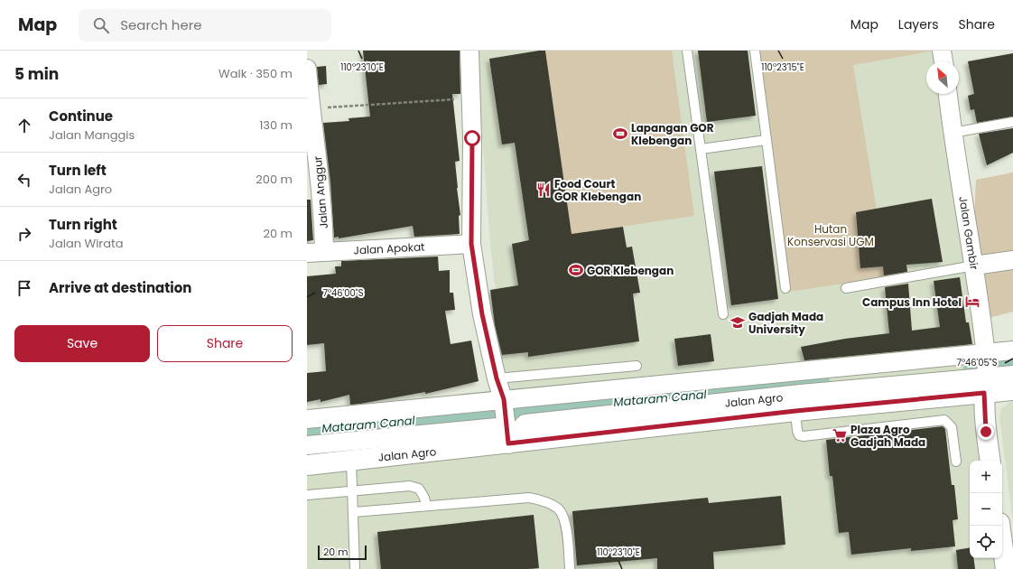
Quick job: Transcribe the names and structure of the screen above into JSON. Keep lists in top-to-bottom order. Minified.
{"streets":{"main road":["Jalan Agro"],"street":["Jalan Anggur","Jalan Gambir","Jalan Apokat"]},"crossings":[["Jalan Anggur","Jalan Apokat"],["Jalan Gambir","Jalan Agro"]],"water":["Mataram Canal"],"parks":["Hutan Konservasi UGM"],"places":{"sports":["Lapangan GOR Klebengan","GOR Klebengan"],"restaurant":["Food Court GOR Klebengan"],"hotel":["Campus Inn Hotel"],"school or university":["Gadjah Mada University"],"supermarket":["Plaza Agro Gadjah Mada"]},"scale_bar":"20 m","north":"top left","page":{"header":"Map","search":"Search here","nav":["Map","Layers","Share"],"heading":["5 min","Walk · 350 m"],"list":[["Continue","Jalan Manggis","130 m"],["Turn left","Jalan Agro","200 m"],["Turn right","Jalan Wirata","20 m"],"Arrive at destination"],"buttons":["Save","Share"],"map_buttons":["+","−"],"scale":"20 m"},"coordinates":["110°23'10\"E","110°23'15\"E","7°46'00\"S","7°46'05\"S"]}
